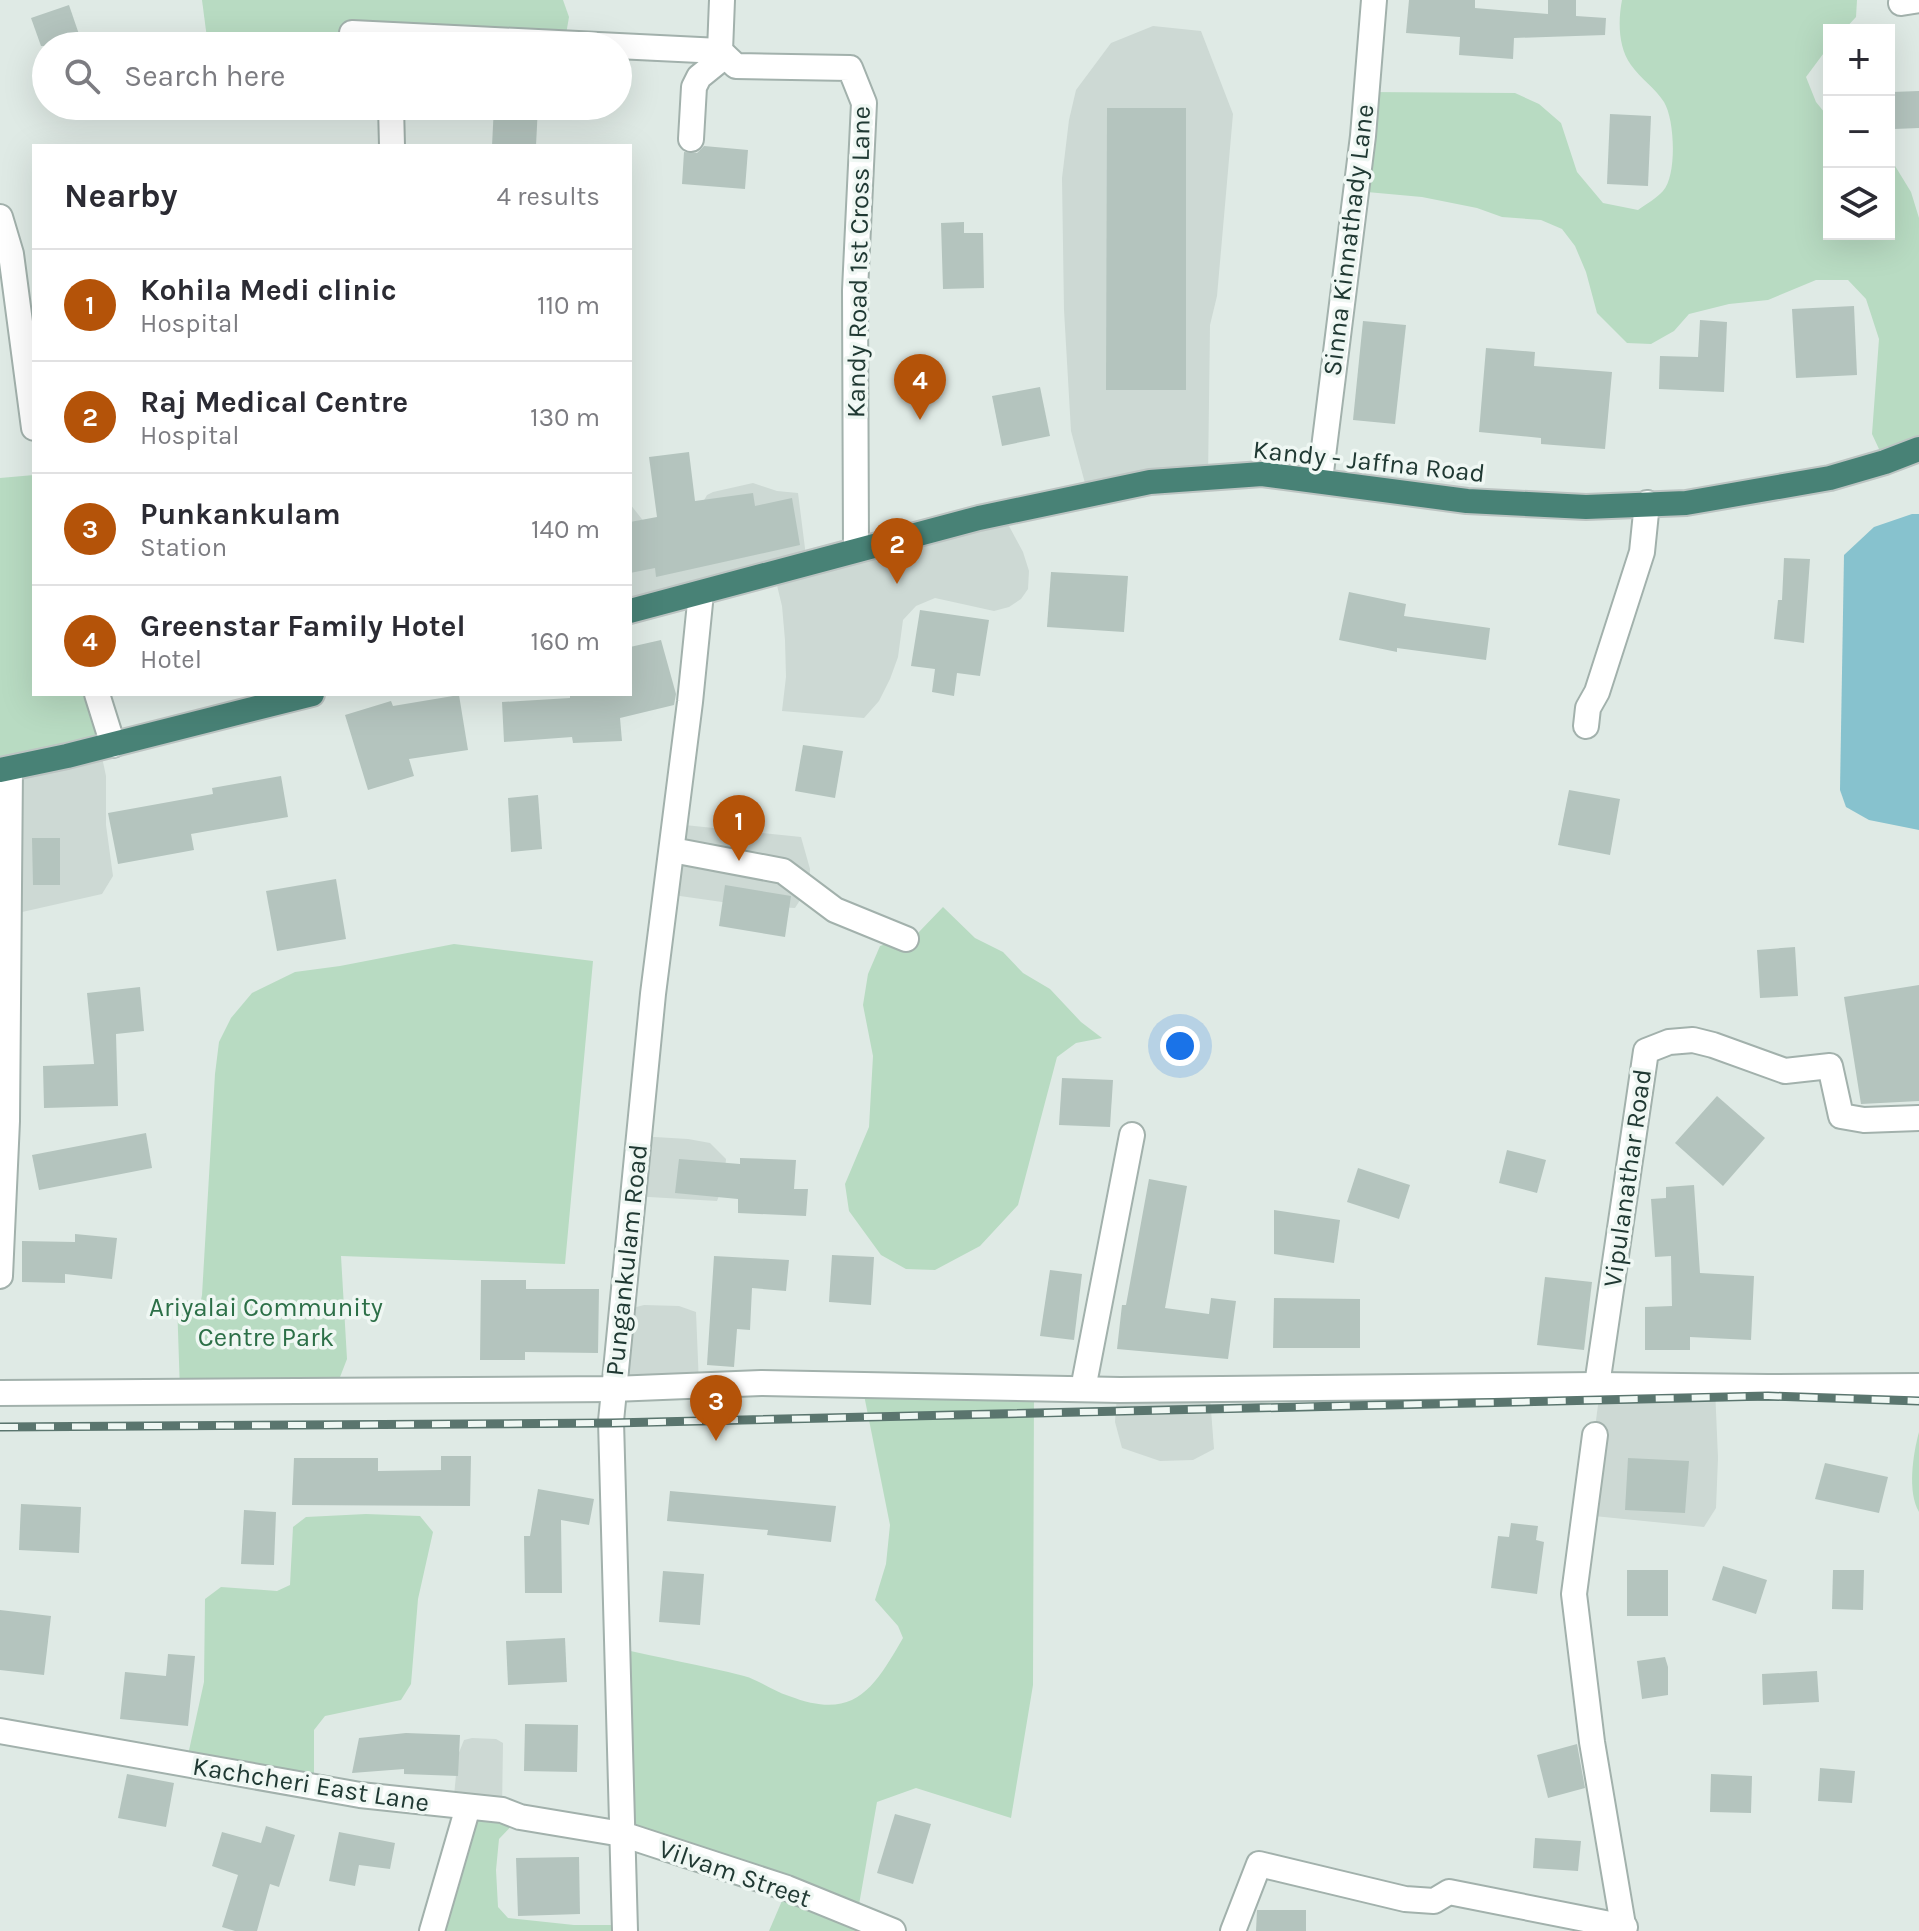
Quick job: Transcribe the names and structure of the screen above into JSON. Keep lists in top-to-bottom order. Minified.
{"streets":{"highway":["Kandy - Jaffna Road"],"street":["Sinna Kinnathady Lane","Kandy Road 1st Cross Lane","Vipulanathar Road","Pungankulam Road","Kachcheri East Lane","Vilvam Street"]},"crossings":[["Sinna Kinnathady Lane","Kandy - Jaffna Road"],["Kandy Road 1st Cross Lane","Kandy - Jaffna Road"],["Kandy - Jaffna Road","Pungankulam Road"],["Pungankulam Road","Kachcheri East Lane"],["Pungankulam Road","Vilvam Street"],["Kachcheri East Lane","Vilvam Street"]],"parks":["Ariyalai Community Centre Park"],"page":{"map_buttons":["+","−"],"search":"Search here","heading":["Nearby","4 results"],"list":[{"mark":"1","name":"Kohila Medi clinic","note":"Hospital","value":"110 m"},{"mark":"2","name":"Raj Medical Centre","note":"Hospital","value":"130 m"},{"mark":"3","name":"Punkankulam","note":"Station","value":"140 m"},{"mark":"4","name":"Greenstar Family Hotel","note":"Hotel","value":"160 m"}],"pins":["4","2","1","3"]}}
